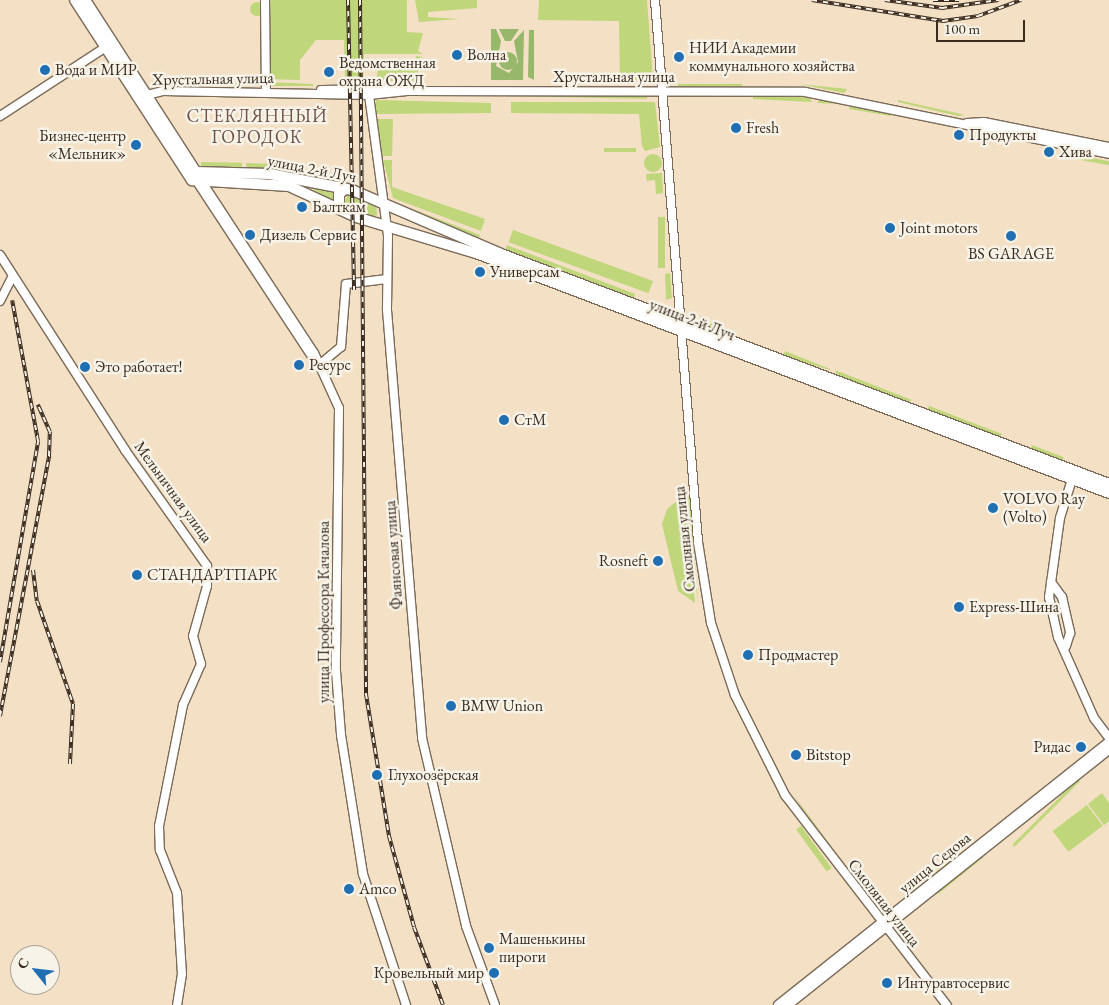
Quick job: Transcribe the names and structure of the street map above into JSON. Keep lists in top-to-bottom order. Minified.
{"streets":{"main road":["улица 2-й Луч","улица Профессора Качалова"],"street":["Хрустальная улица","Мельничная улица","Смоляная улица","Фаянсовая улица","улица Седова"]},"crossings":[["Хрустальная улица","Смоляная улица"],["Хрустальная улица","Фаянсовая улица"],["Хрустальная улица","улица Профессора Качалова"],["улица 2-й Луч","Смоляная улица"],["улица 2-й Луч","Фаянсовая улица"],["улица 2-й Луч","улица Профессора Качалова"],["Смоляная улица","улица Седова"]],"districts":["СТЕКЛЯННЫЙ ГОРОДОК"],"places":["Волна","НИИ Академии коммунального хозяйства","Вода и МИР","Ведомственная охрана ОЖД","Fresh","Продукты","Бизнес-центр «Мельник»","Хива","Балткам","Joint motors","Дизель Сервис","BS GARAGE","Универсам","Ресурс","Это работает!","СтМ","VOLVO Ray (Volto)","Rosneft","СТАНДАРТПАРК","Express-Шина","Продмастер","BMW Union","Ридас","Bitstop","Глухоозёрская","Amco","Машенькины пироги","Кровельный мир","Интуравтосервис"],"scale_bar":"100 m","north":"top left"}
